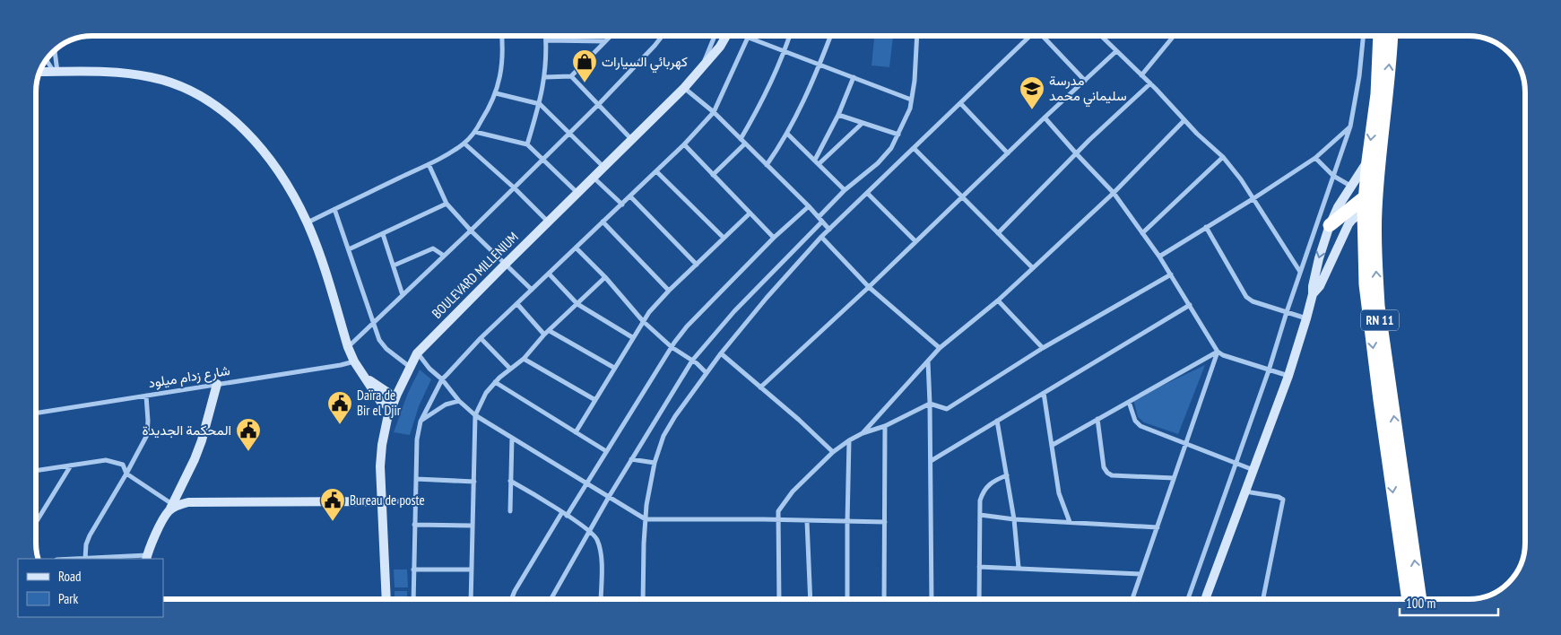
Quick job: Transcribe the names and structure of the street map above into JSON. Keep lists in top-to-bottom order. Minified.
{"streets":{"highway":["RN 11"],"main road":["BOULEVARD MILLENIUM"],"street":["شارع زدام ميلود"]},"places":{"shop":["كهربائي السيارات"],"school or university":["مدرسة سليماني محمد"],"public building":["Daïra de Bir el Djir","المحكمة الجديدة","Bureau de poste"]},"legend":["Road","Park"],"scale_bar":"100 m"}
